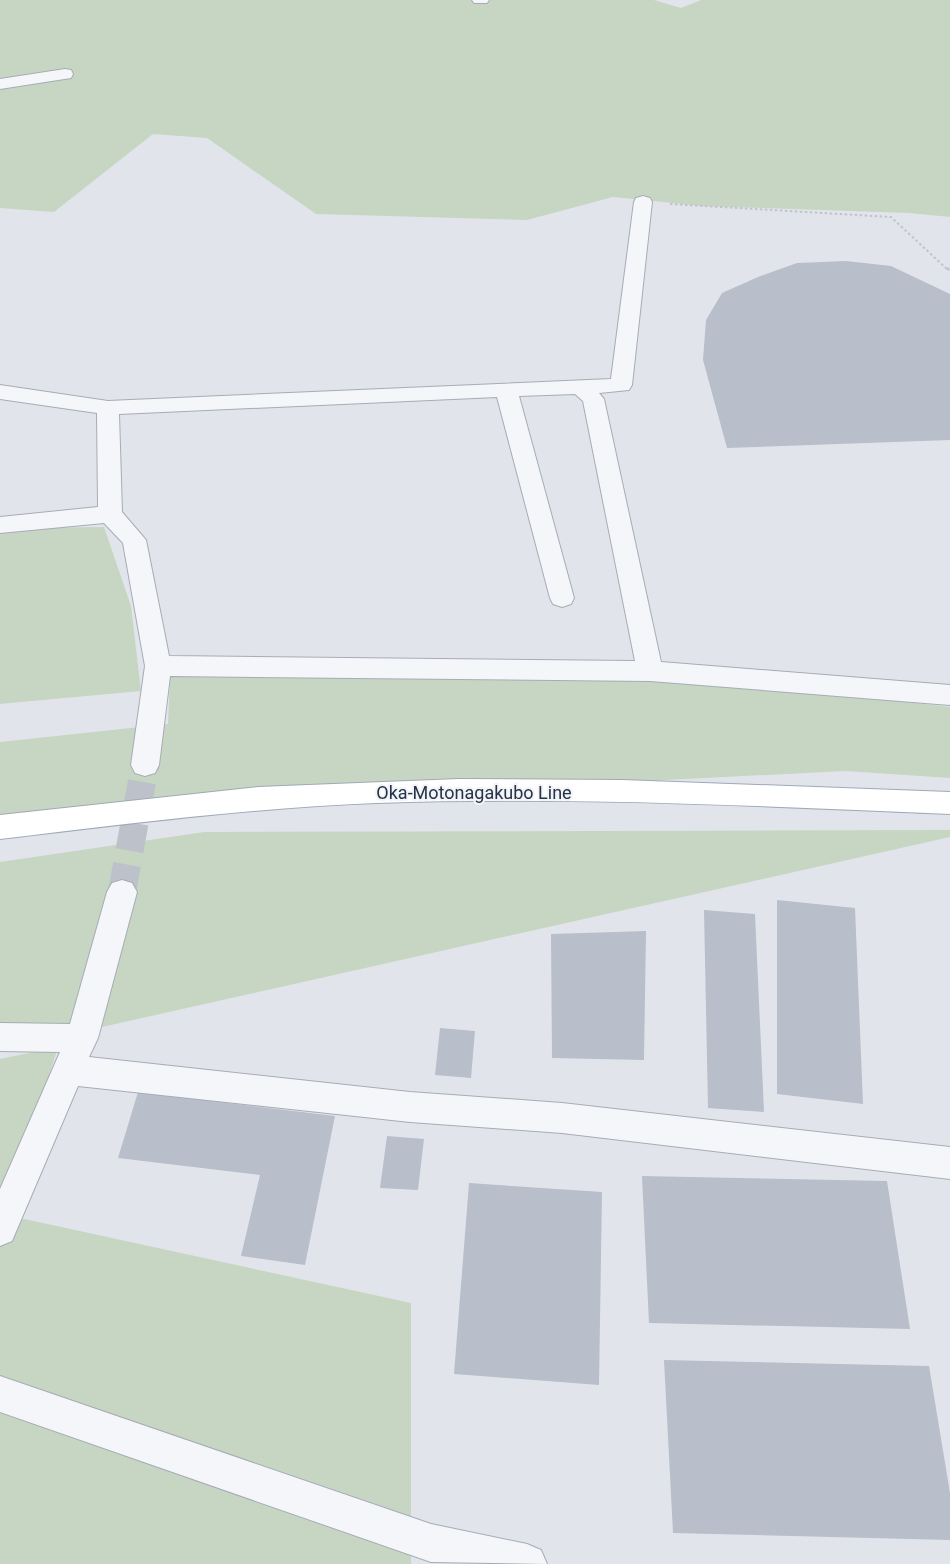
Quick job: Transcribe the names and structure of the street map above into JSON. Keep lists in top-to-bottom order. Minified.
{"streets":{"main road":["Oka-Motonagakubo Line"]}}
